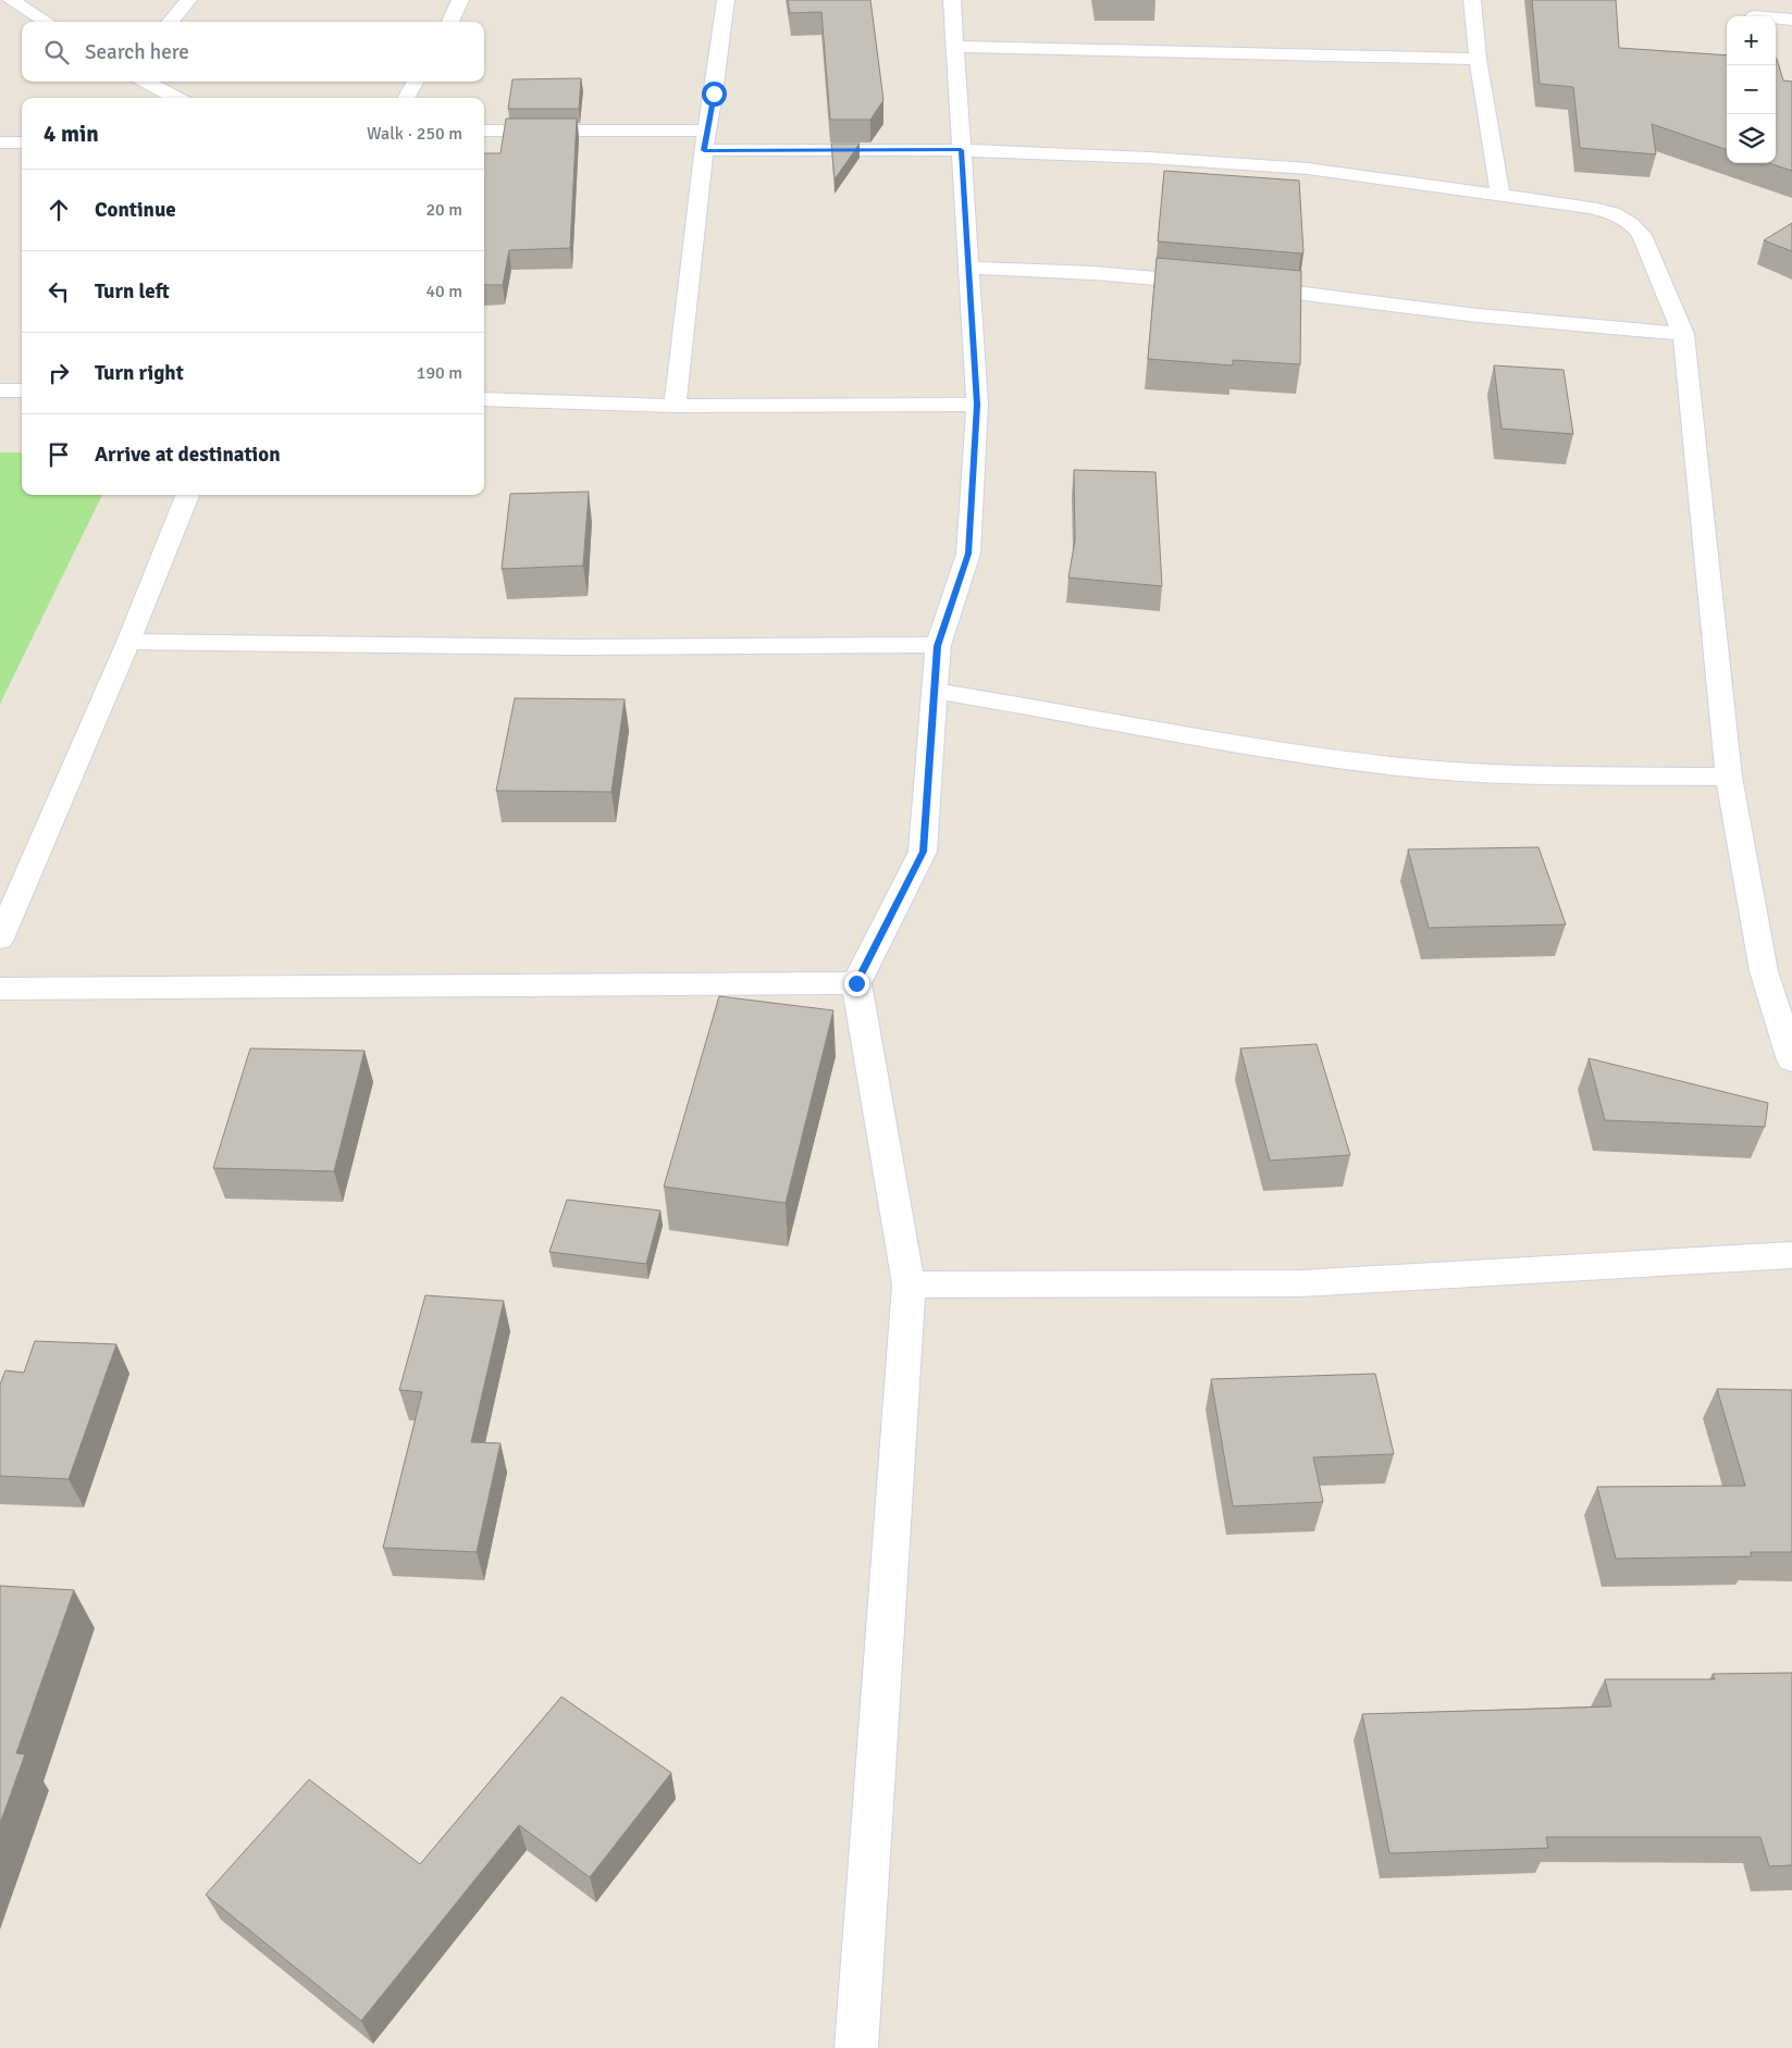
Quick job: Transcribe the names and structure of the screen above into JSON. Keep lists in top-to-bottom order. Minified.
{"page":{"map_buttons":["+","−"],"search":"Search here","heading":["4 min","Walk · 250 m"],"list":[["Continue","20 m"],["Turn left","40 m"],["Turn right","190 m"],"Arrive at destination"]}}
